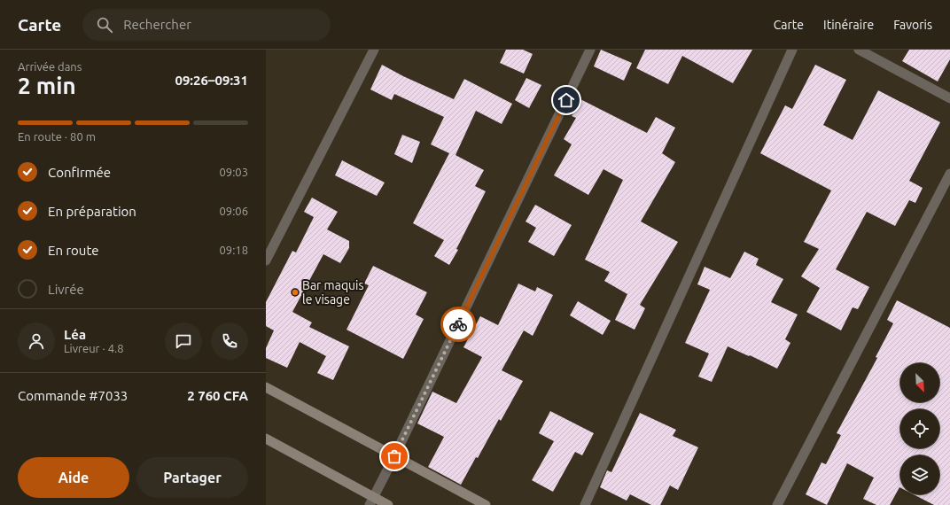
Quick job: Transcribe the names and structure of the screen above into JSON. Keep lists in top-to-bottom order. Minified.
{"places":["Bar maquis le visage"],"north":"bottom right","page":{"header":"Carte","search":"Rechercher","nav":["Carte","Itinéraire","Favoris"],"heading":["2 min","Arrivée dans","09:26–09:31"],"panel":["Léa","Livreur · 4.8","Commande #7033","2 760 CFA"],"bar":"En route · 80 m","list":[["Confirmée","09:03"],["En préparation","09:06"],["En route","09:18"],"Livrée"],"buttons":["Aide","Partager"]}}
